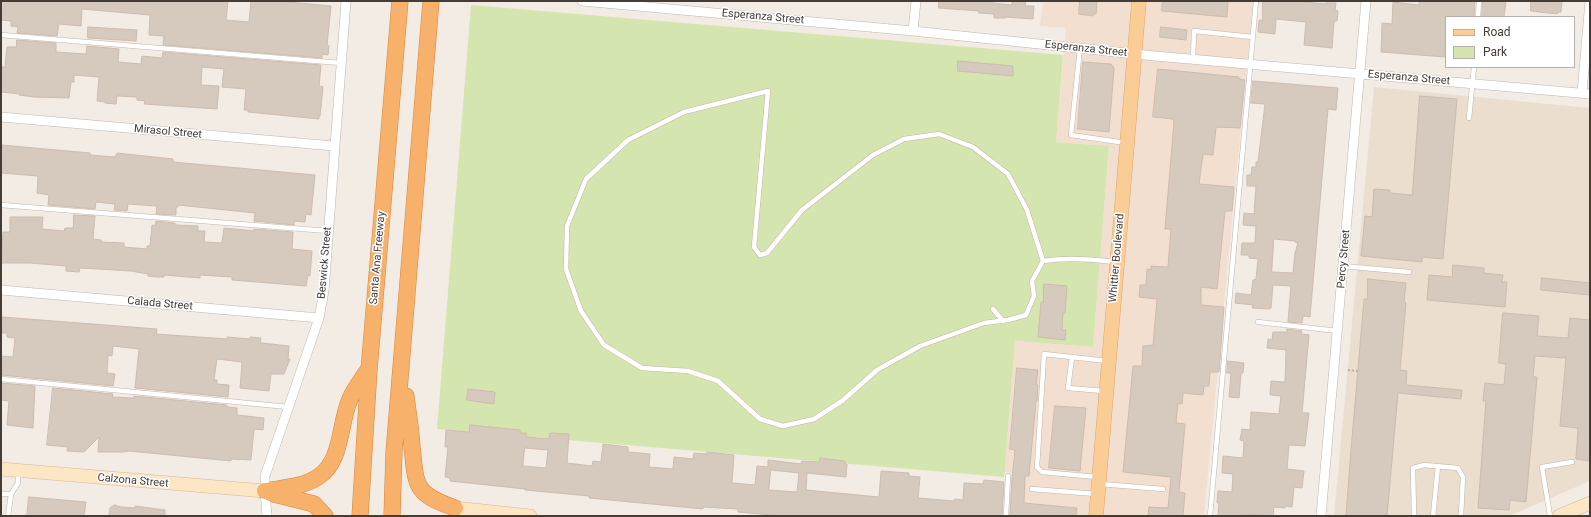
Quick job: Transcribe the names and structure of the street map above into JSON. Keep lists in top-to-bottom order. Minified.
{"streets":{"highway":["Santa Ana Freeway"],"main road":["Whittier Boulevard"],"street":["Esperanza Street","Mirasol Street","Percy Street","Beswick Street","Calada Street","Calzona Street"]},"crossings":[["Esperanza Street","Whittier Boulevard"],["Esperanza Street","Percy Street"],["Mirasol Street","Beswick Street"],["Beswick Street","Calada Street"],["Beswick Street","Calzona Street"]],"legend":["Road","Park"]}
